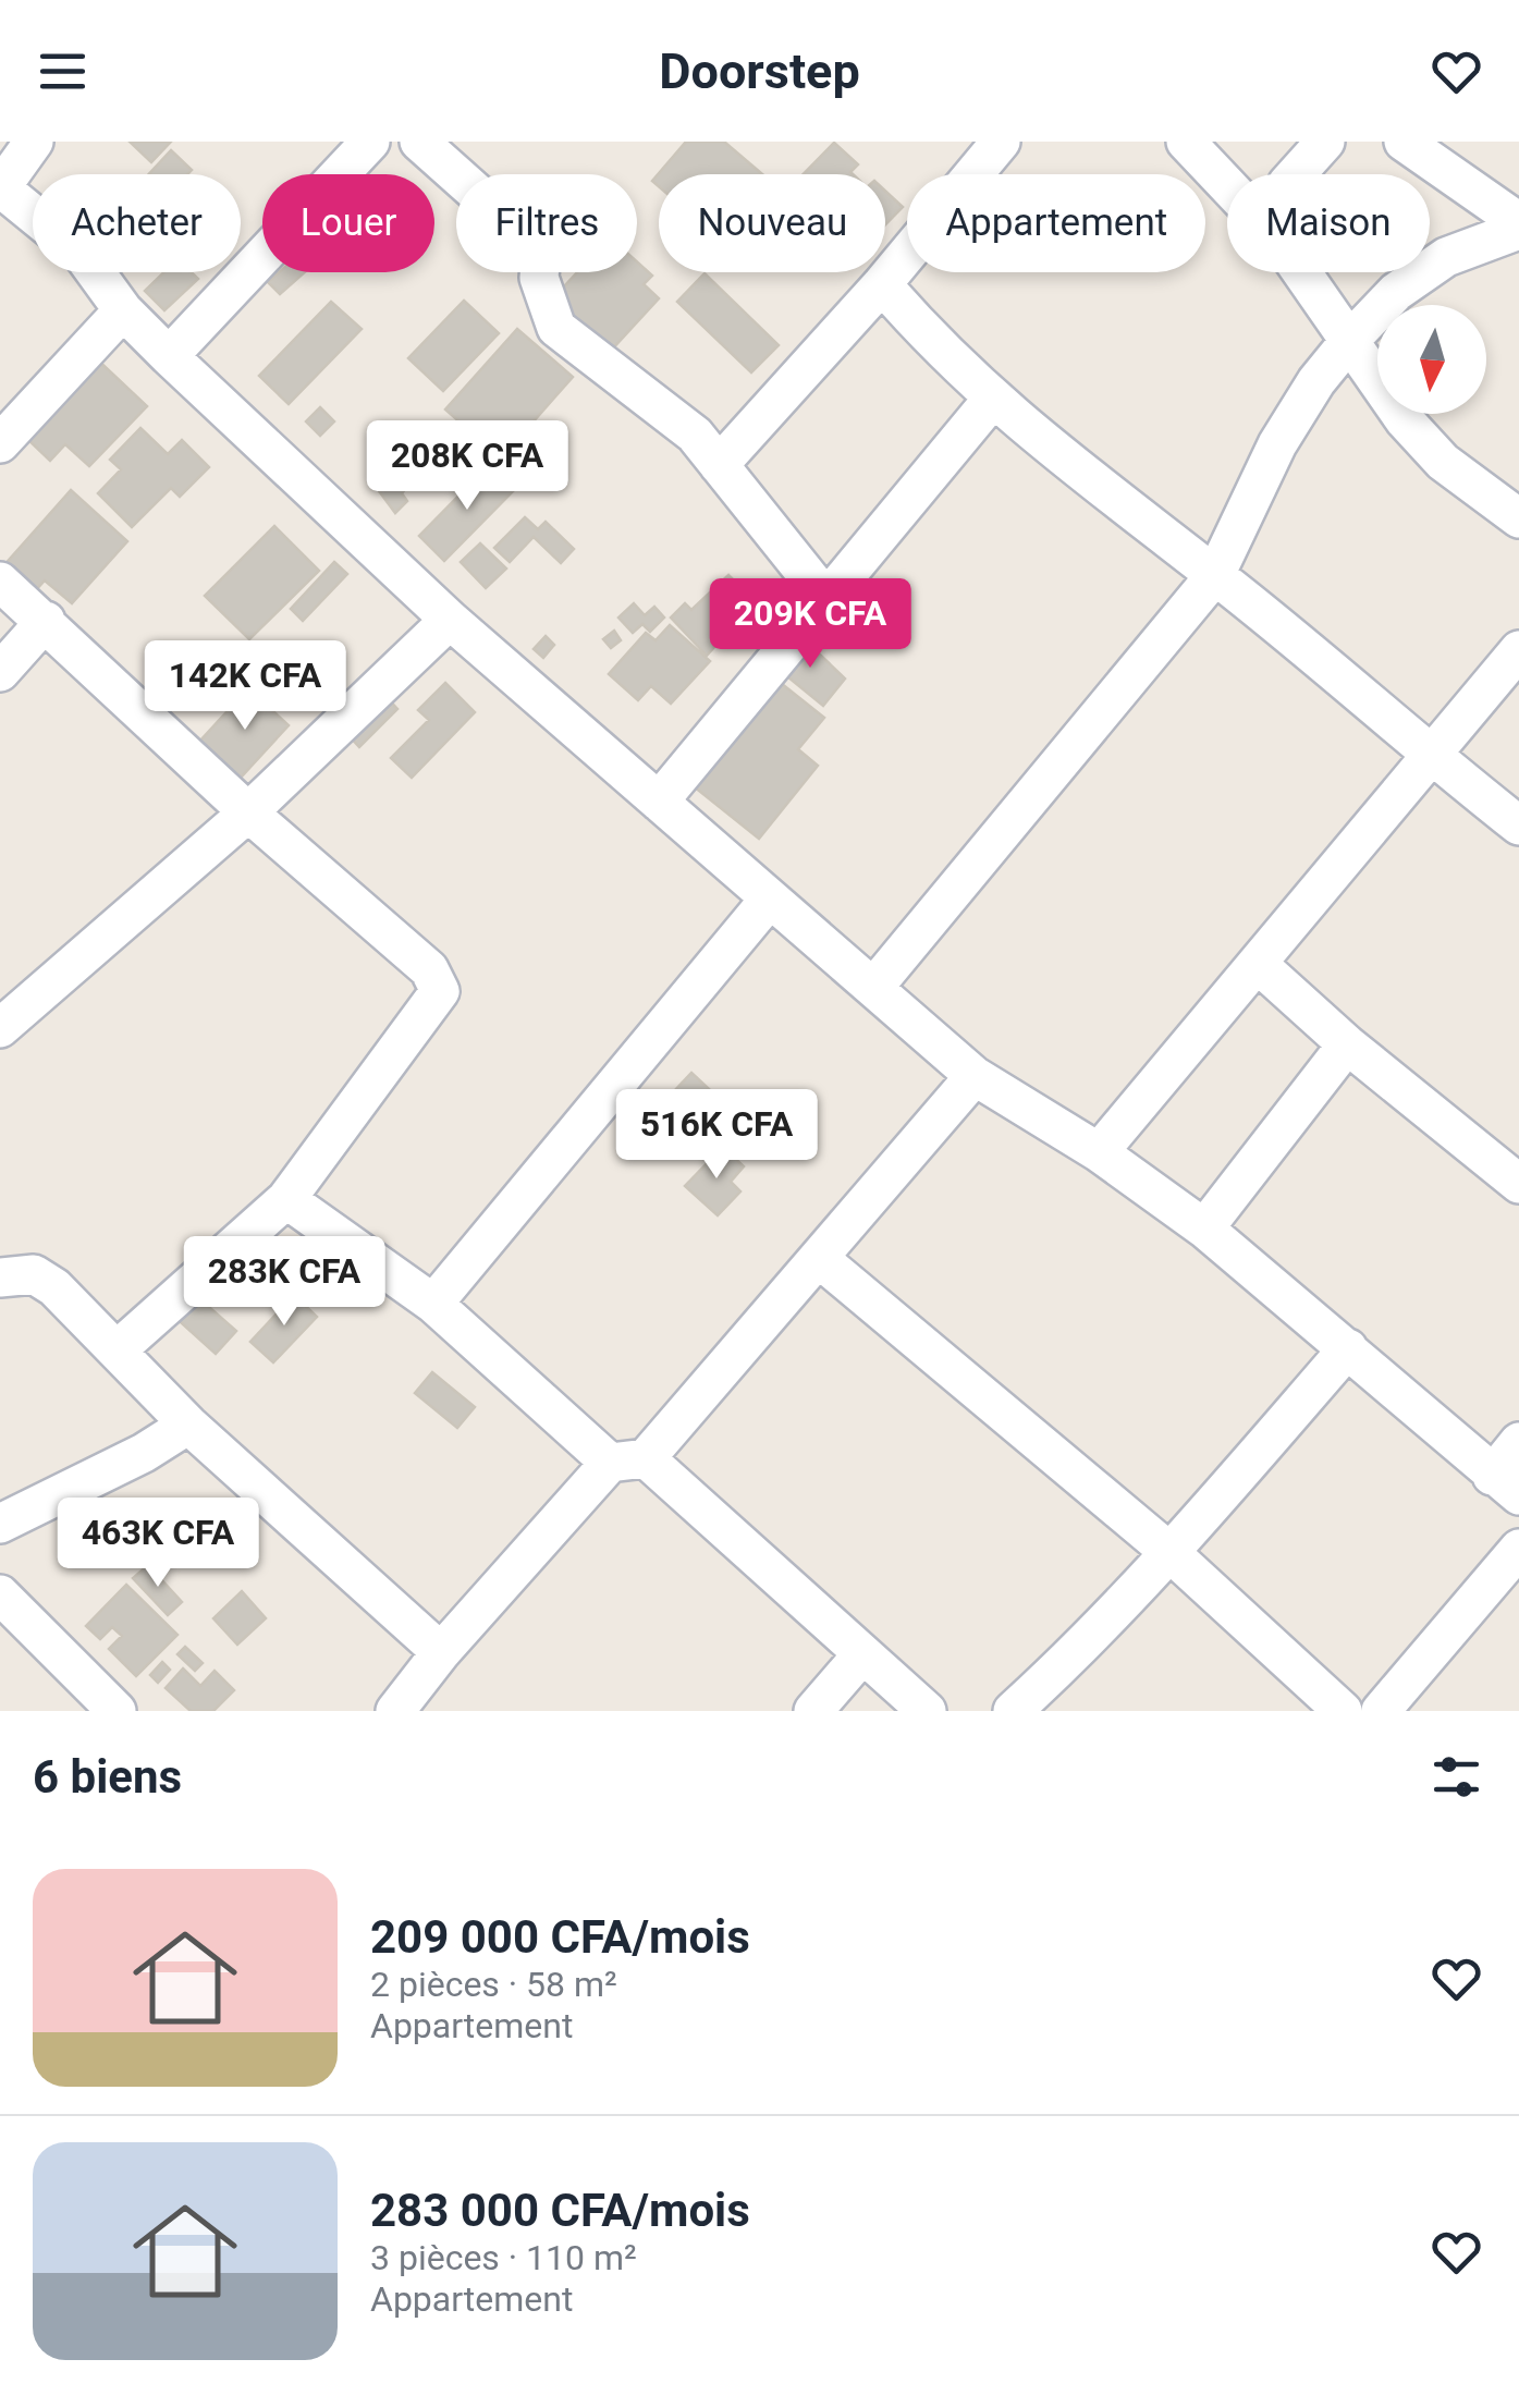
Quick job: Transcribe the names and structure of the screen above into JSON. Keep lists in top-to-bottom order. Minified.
{"north":"bottom","page":{"header":"Doorstep","chip":["Acheter","Louer","Filtres","Nouveau","Appartement","Maison"],"price":["208K CFA","209K CFA","142K CFA","516K CFA","283K CFA","463K CFA"],"heading":"6 biens","list":[{"name":"209 000 CFA/mois","note":"2 pièces · 58 m² · Appartement"},{"name":"283 000 CFA/mois","note":"3 pièces · 110 m² · Appartement"}]}}
